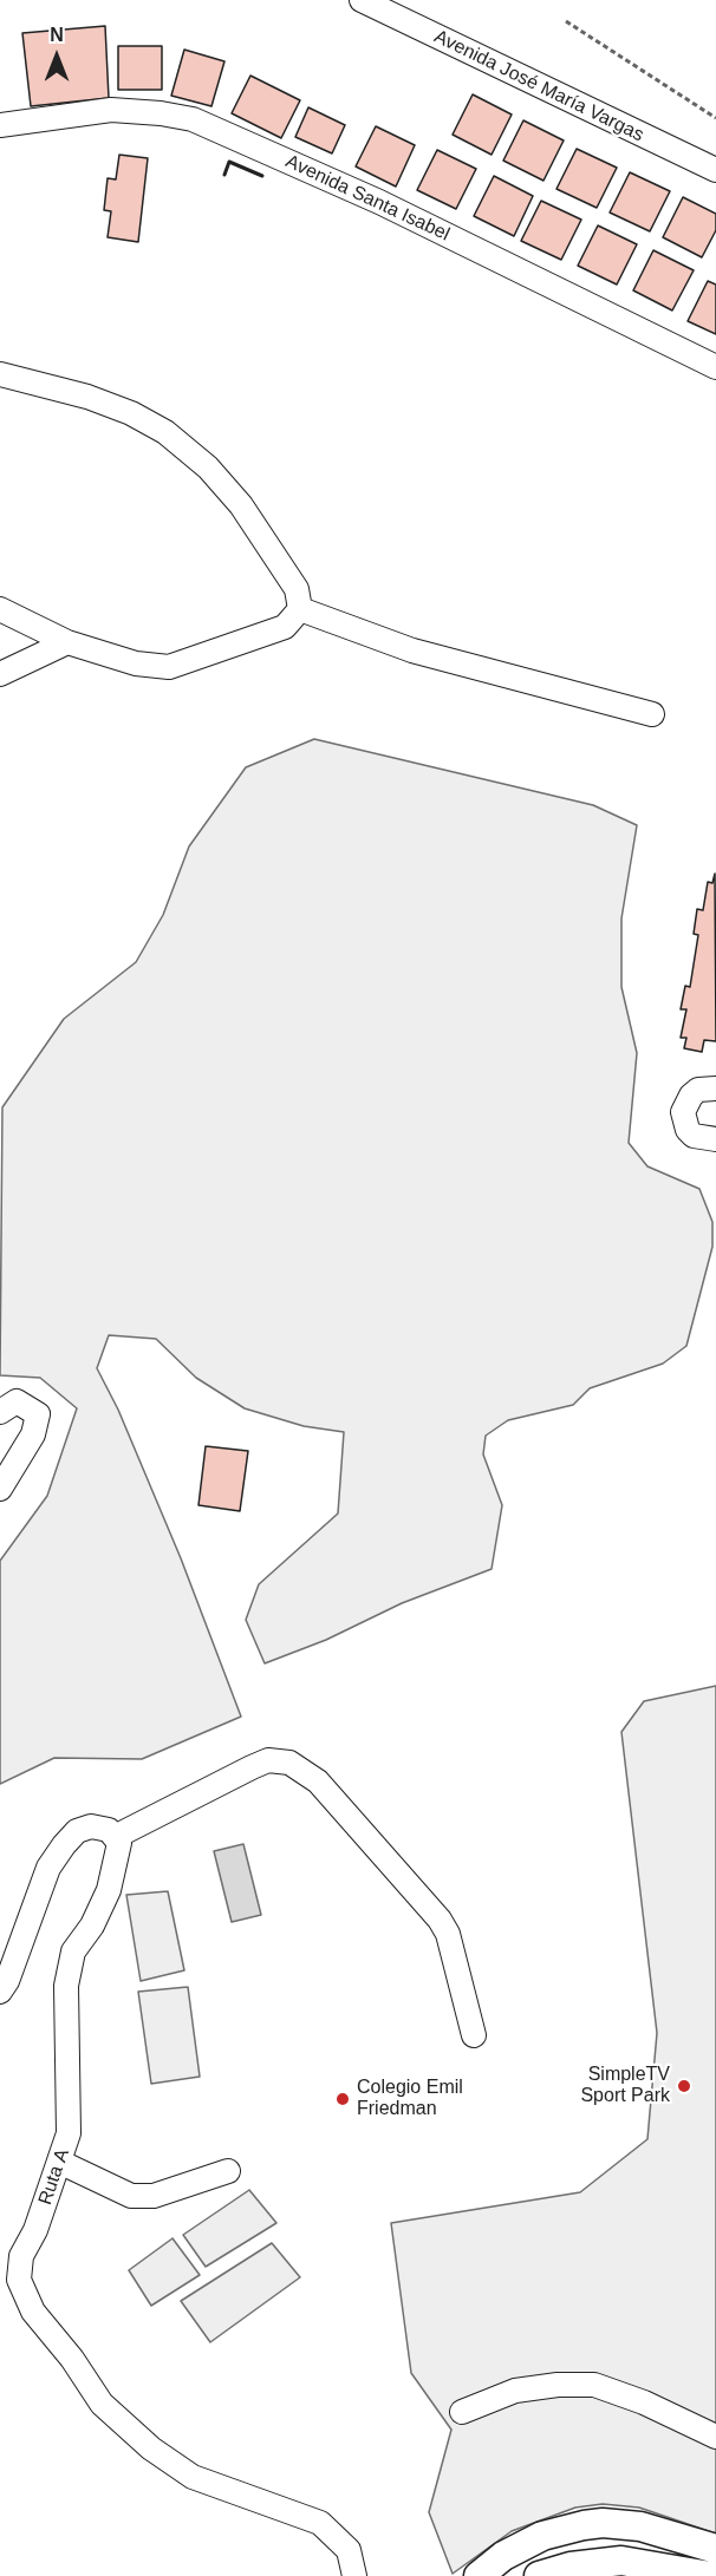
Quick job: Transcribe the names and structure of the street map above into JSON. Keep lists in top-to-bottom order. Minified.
{"streets":{"street":["Avenida José María Vargas","Avenida Santa Isabel","Ruta A"]},"places":["SimpleTV Sport Park","Colegio Emil Friedman"],"north":"top"}
